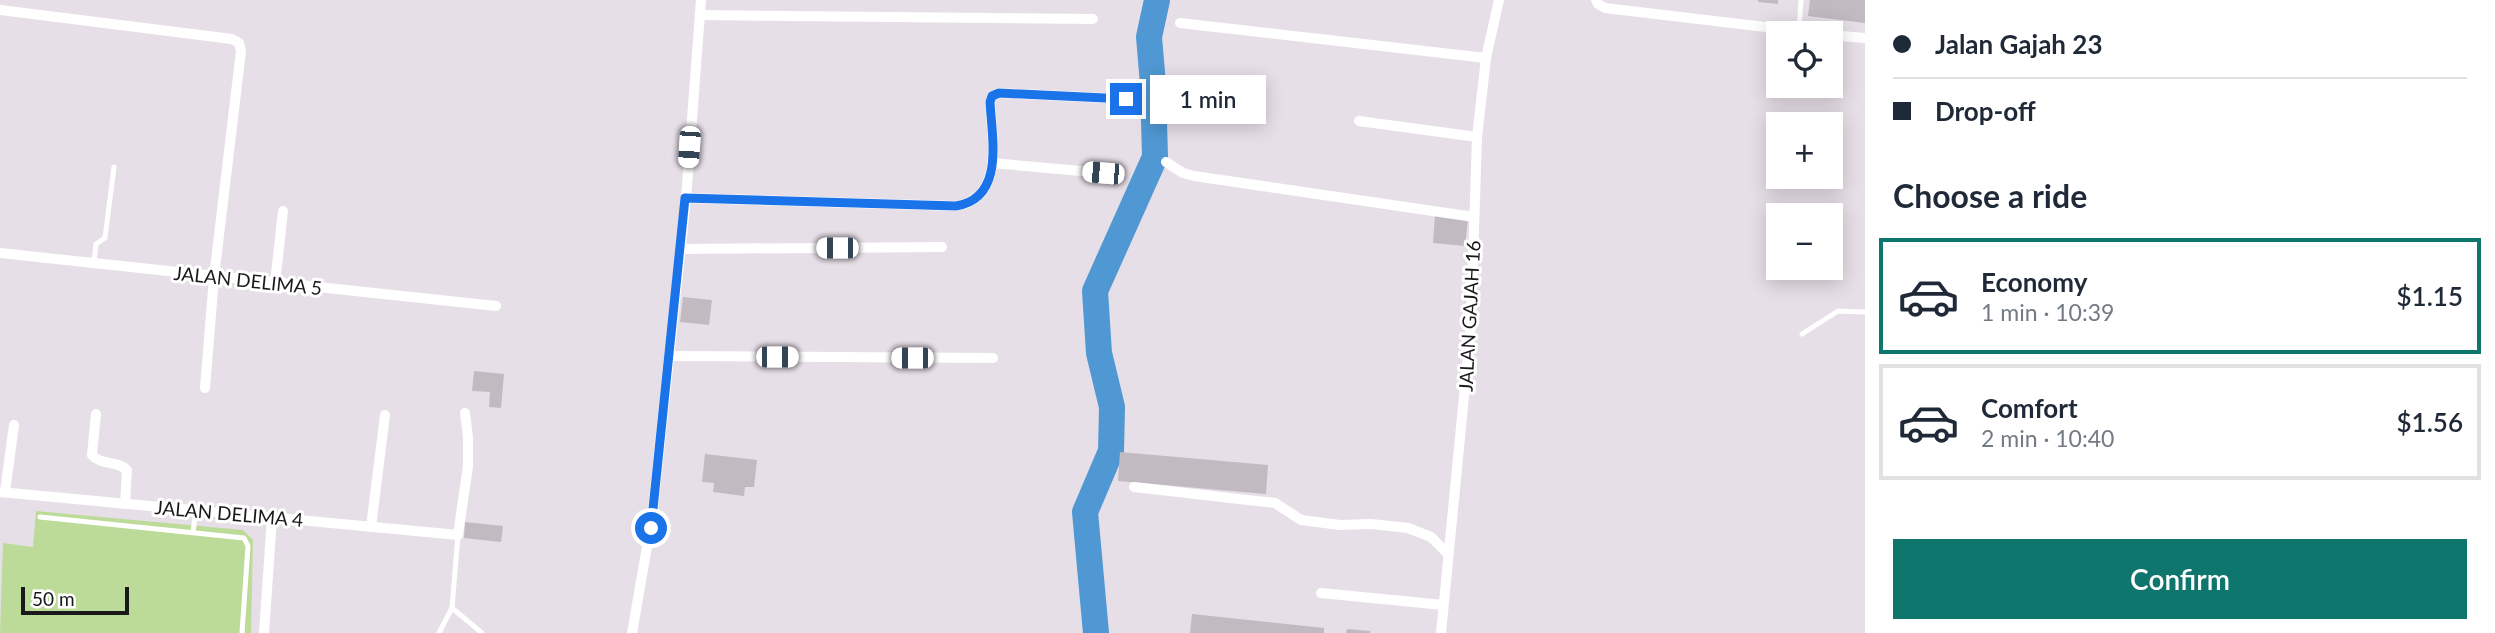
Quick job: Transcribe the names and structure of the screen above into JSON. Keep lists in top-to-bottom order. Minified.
{"streets":{"street":["JALAN DELIMA 5","JALAN GAJAH 16","JALAN DELIMA 4"]},"scale_bar":"50 m","page":{"banner":["Jalan Gajah 23","Drop-off"],"map_buttons":["+","−"],"bubble":"1 min","heading":"Choose a ride","list":[{"name":"Economy","note":"1 min · 10:39","value":"$1.15"},{"name":"Comfort","note":"2 min · 10:40","value":"$1.56"}],"buttons":"Confirm","scale":"50 m"}}
